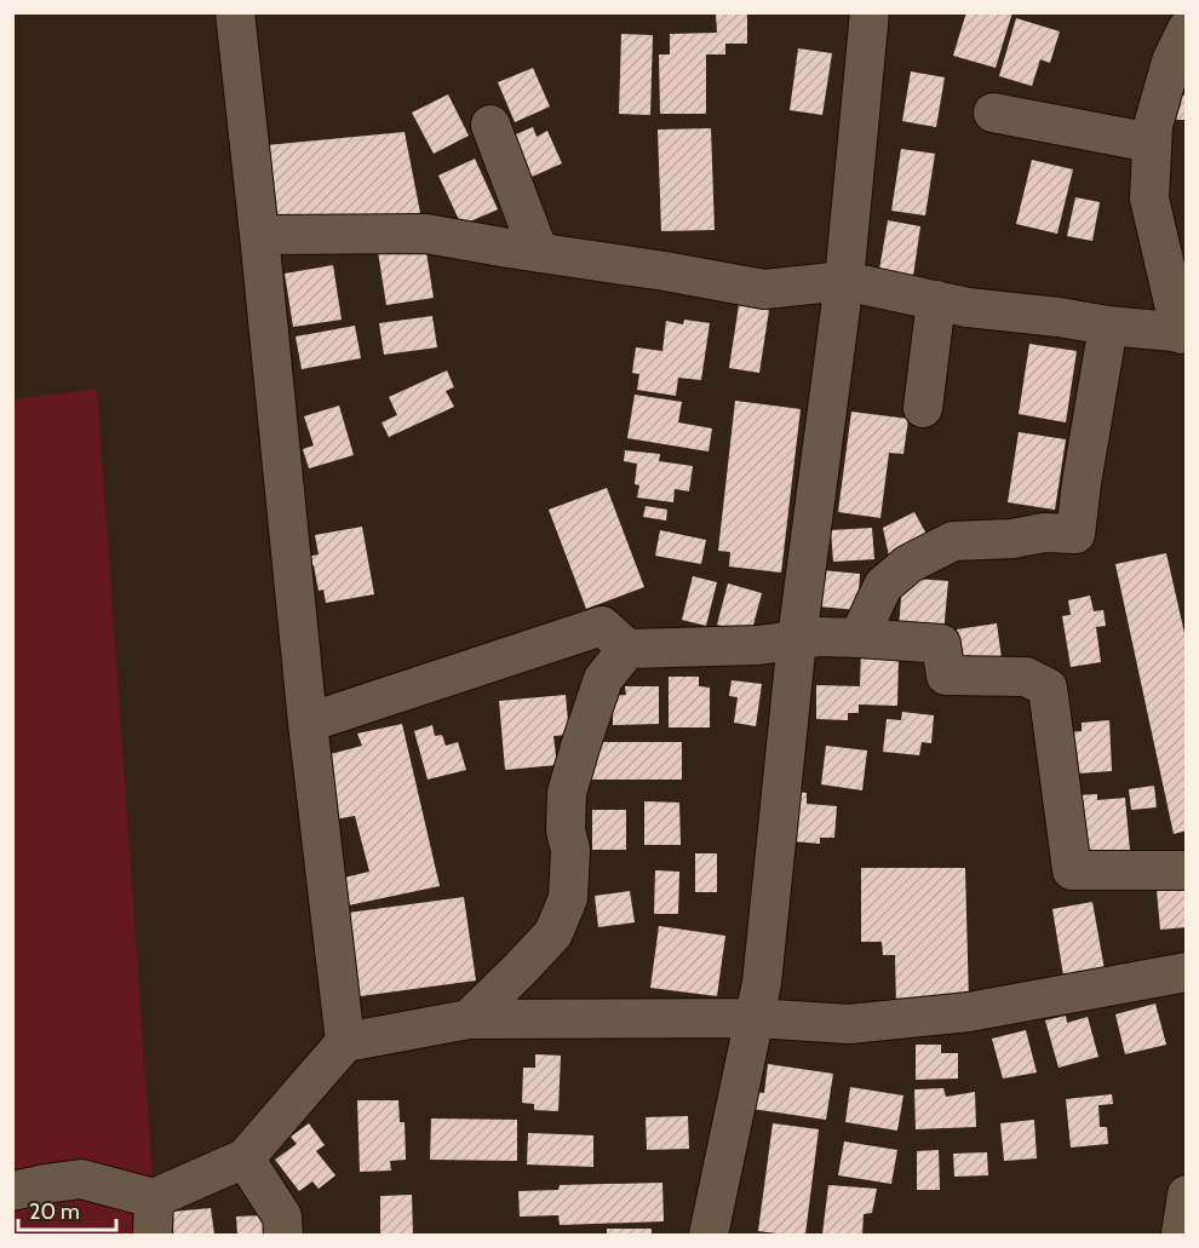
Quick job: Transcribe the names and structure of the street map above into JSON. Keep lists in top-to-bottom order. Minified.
{"scale_bar":"20 m"}
